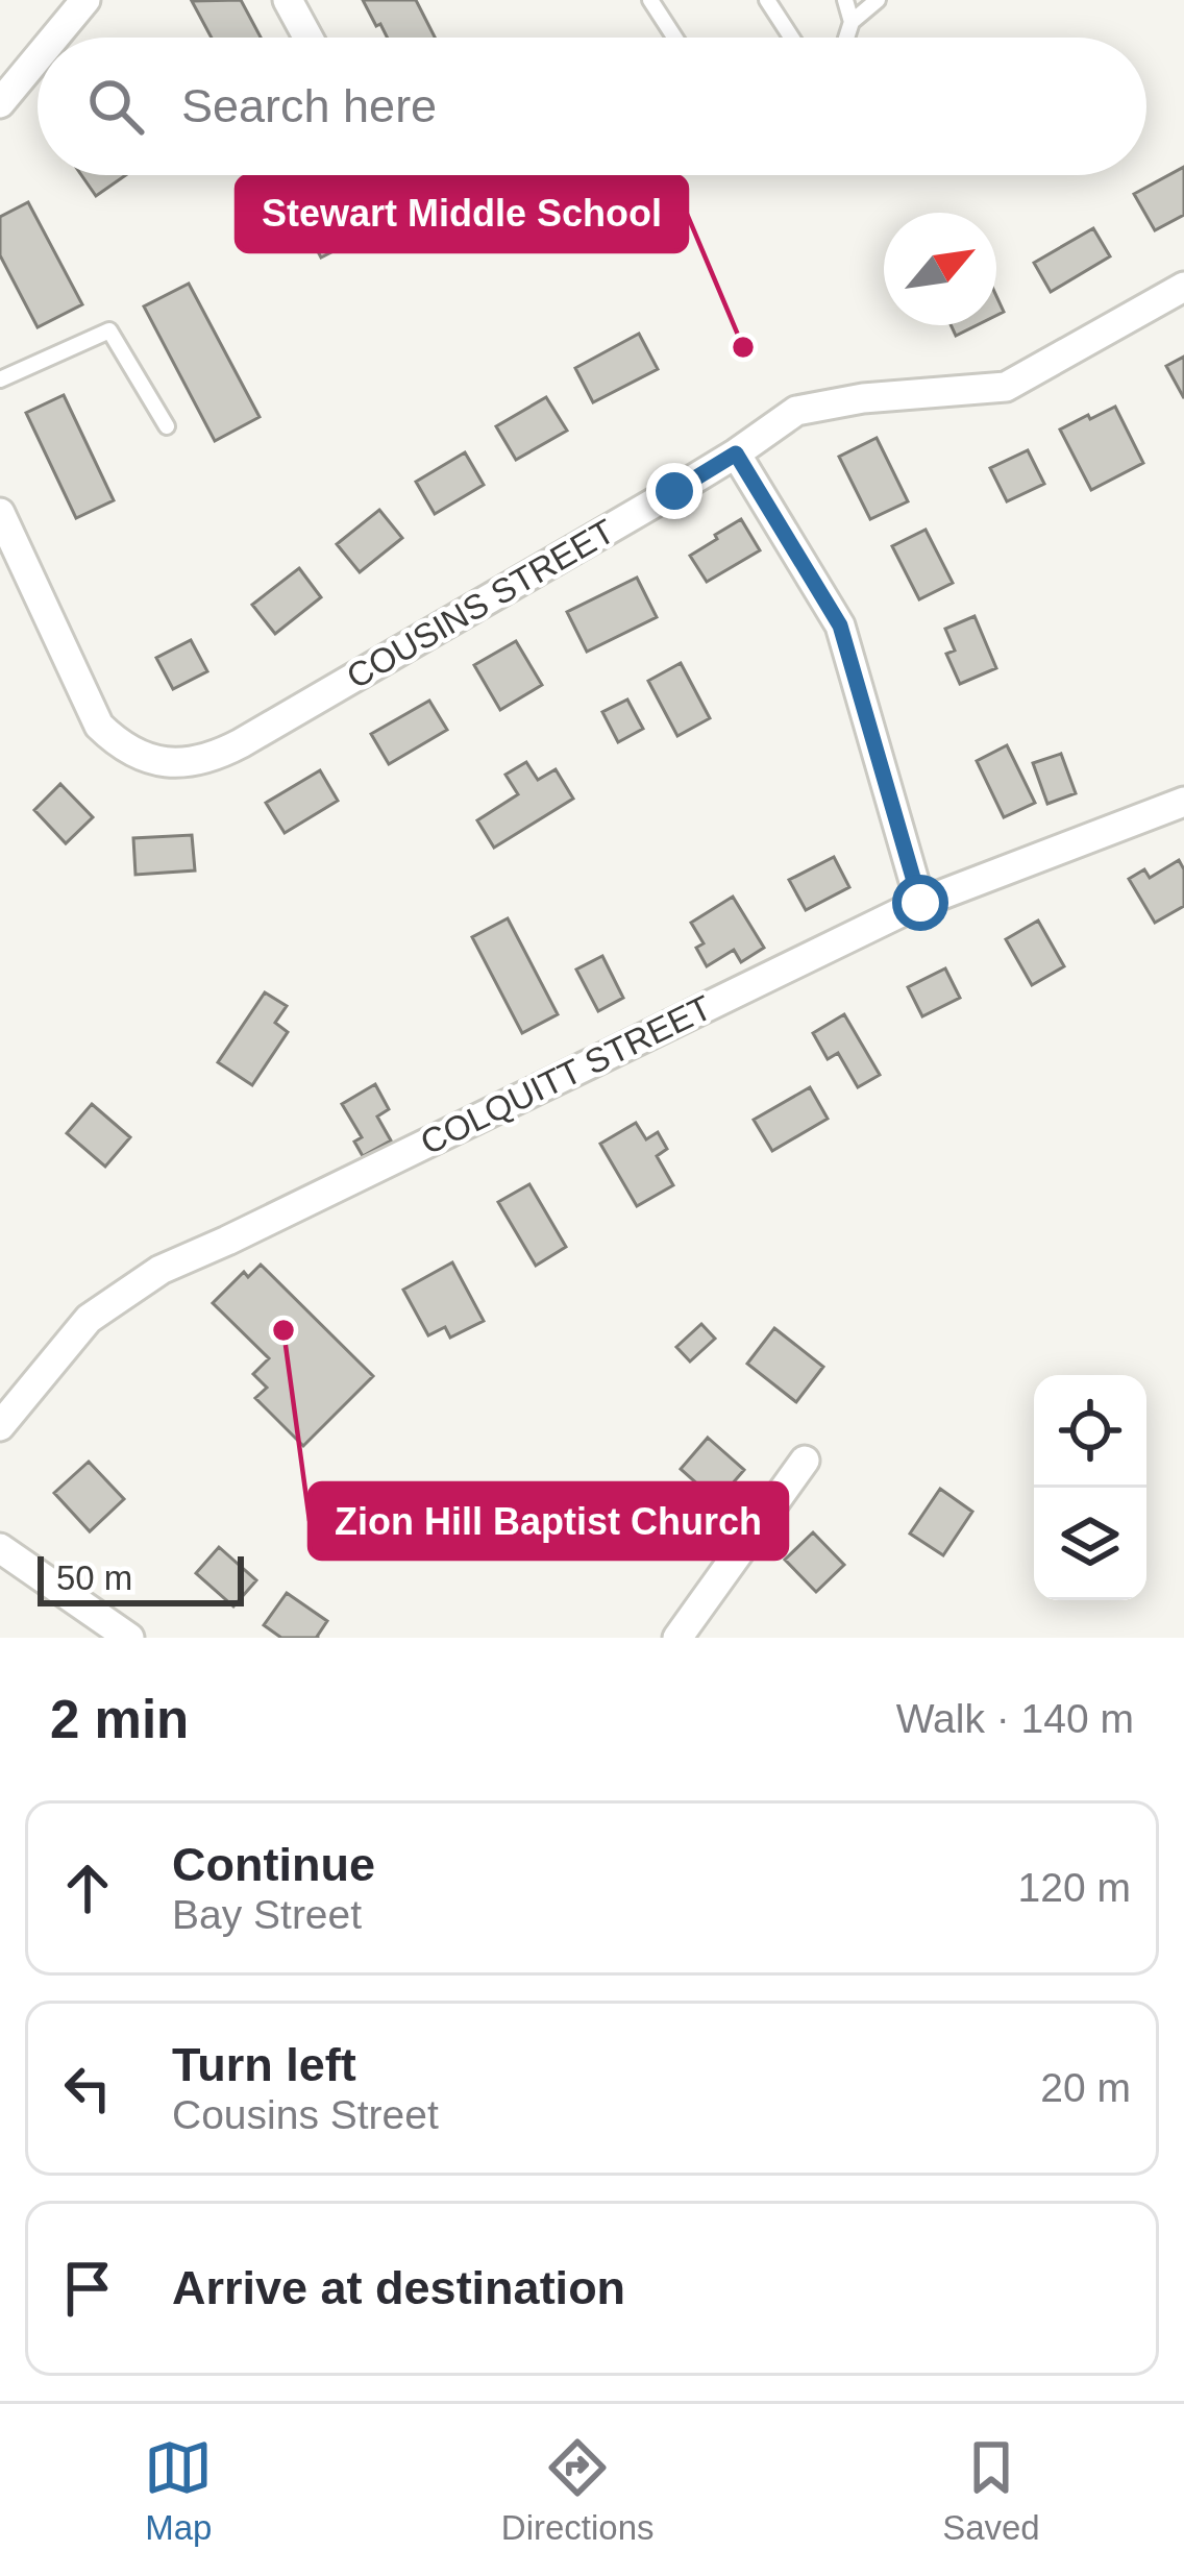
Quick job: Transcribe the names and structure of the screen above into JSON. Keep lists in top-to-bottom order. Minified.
{"streets":{"street":["COUSINS STREET","COLQUITT STREET"]},"places":["Stewart Middle School","Zion Hill Baptist Church"],"scale_bar":"50 m","north":"top right","page":{"search":"Search here","scale":"50 m","heading":["2 min","Walk · 140 m"],"list":[["Continue","Bay Street","120 m"],["Turn left","Cousins Street","20 m"],"Arrive at destination"],"nav":["Map","Directions","Saved"]}}
